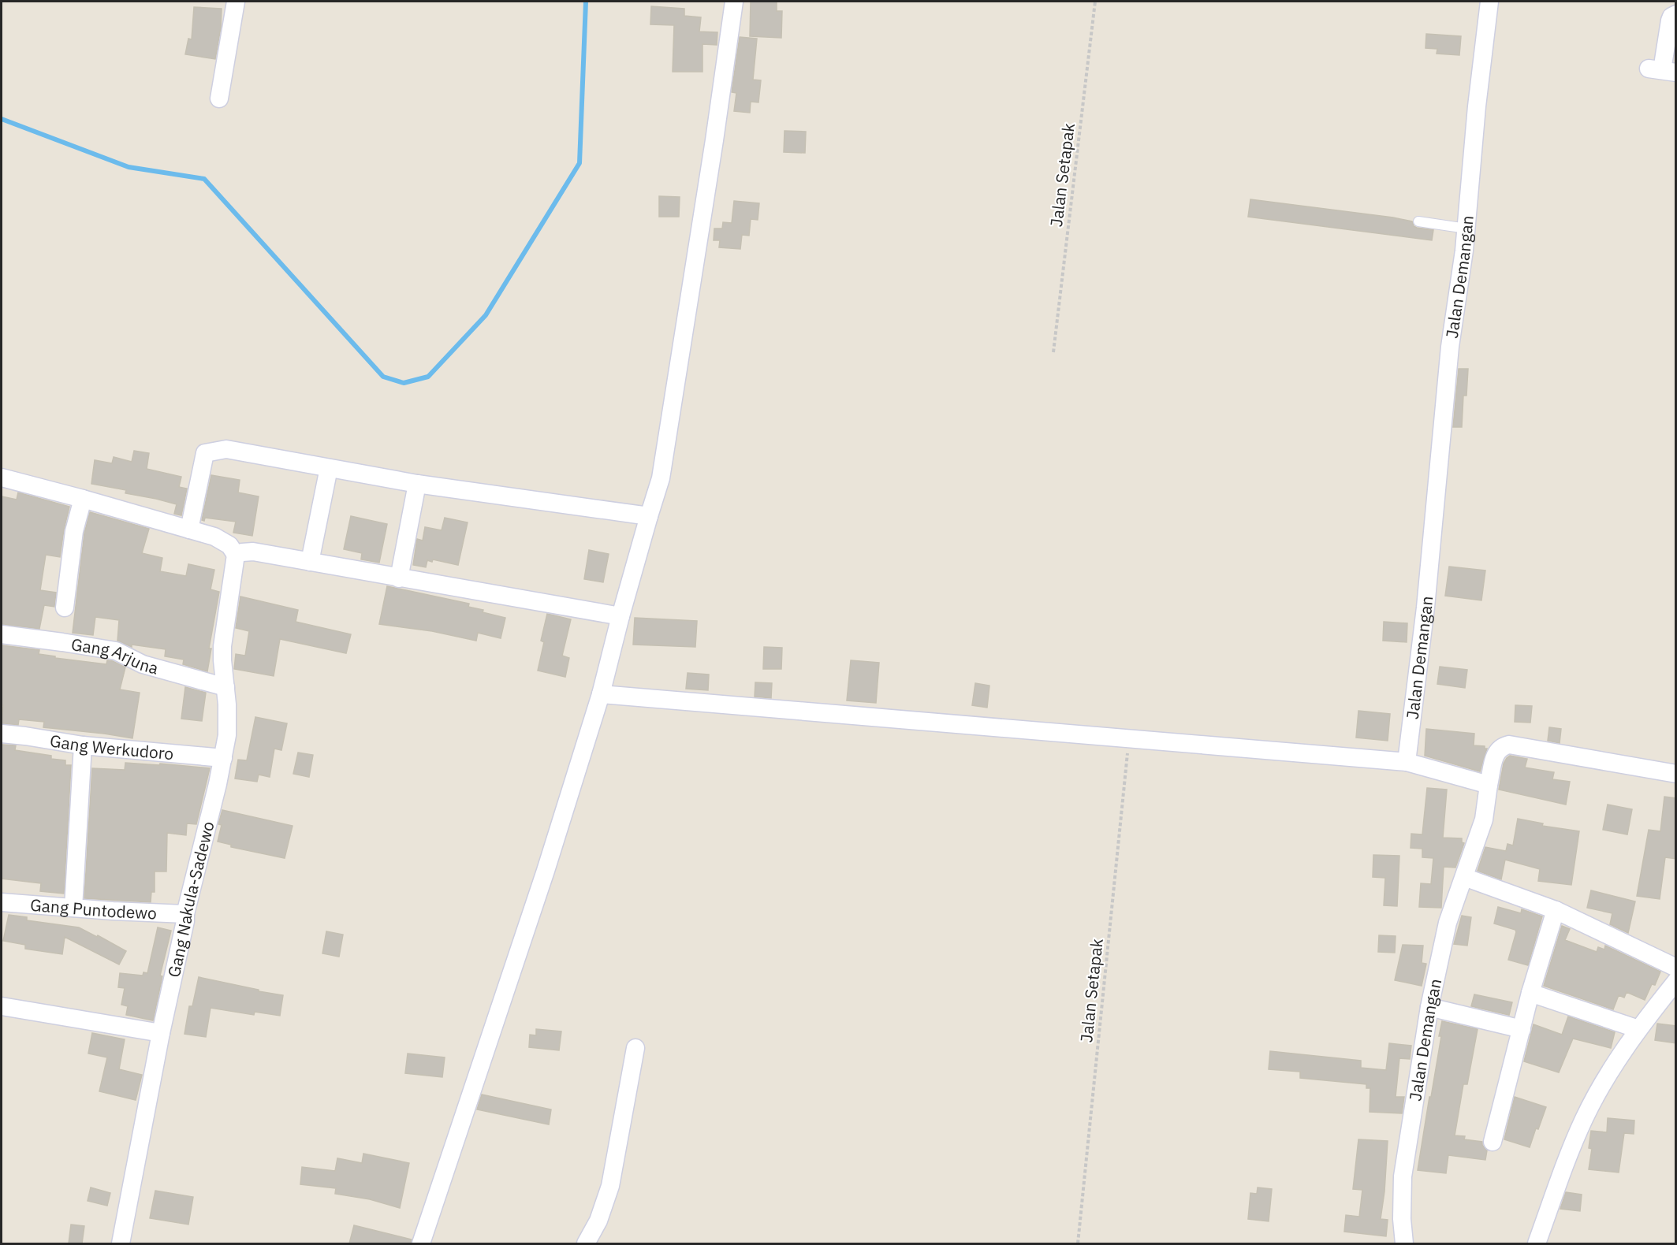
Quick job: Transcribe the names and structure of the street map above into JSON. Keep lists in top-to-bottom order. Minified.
{"streets":{"street":["Jalan Demangan","Gang Arjuna","Gang Werkudoro","Gang Nakula-Sadewo","Gang Puntodewo"],"path":["Jalan Setapak"]},"crossings":[["Gang Arjuna","Gang Nakula-Sadewo"],["Gang Werkudoro","Gang Nakula-Sadewo"],["Gang Nakula-Sadewo","Gang Puntodewo"]]}
